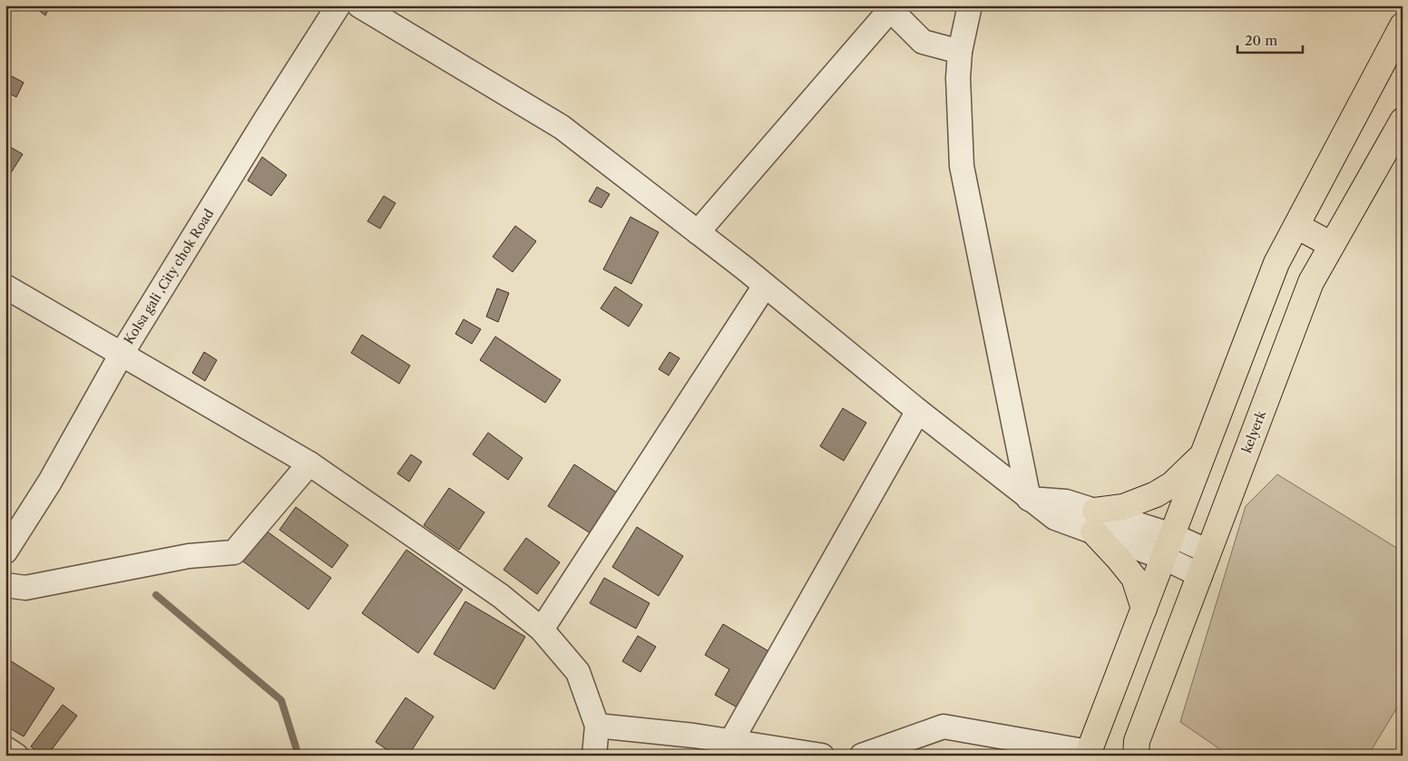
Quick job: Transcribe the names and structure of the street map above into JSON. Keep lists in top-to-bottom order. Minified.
{"streets":{"main road":["kelyerk"],"street":["Kolsa gali ,City chok Road"]},"scale_bar":"20 m"}
